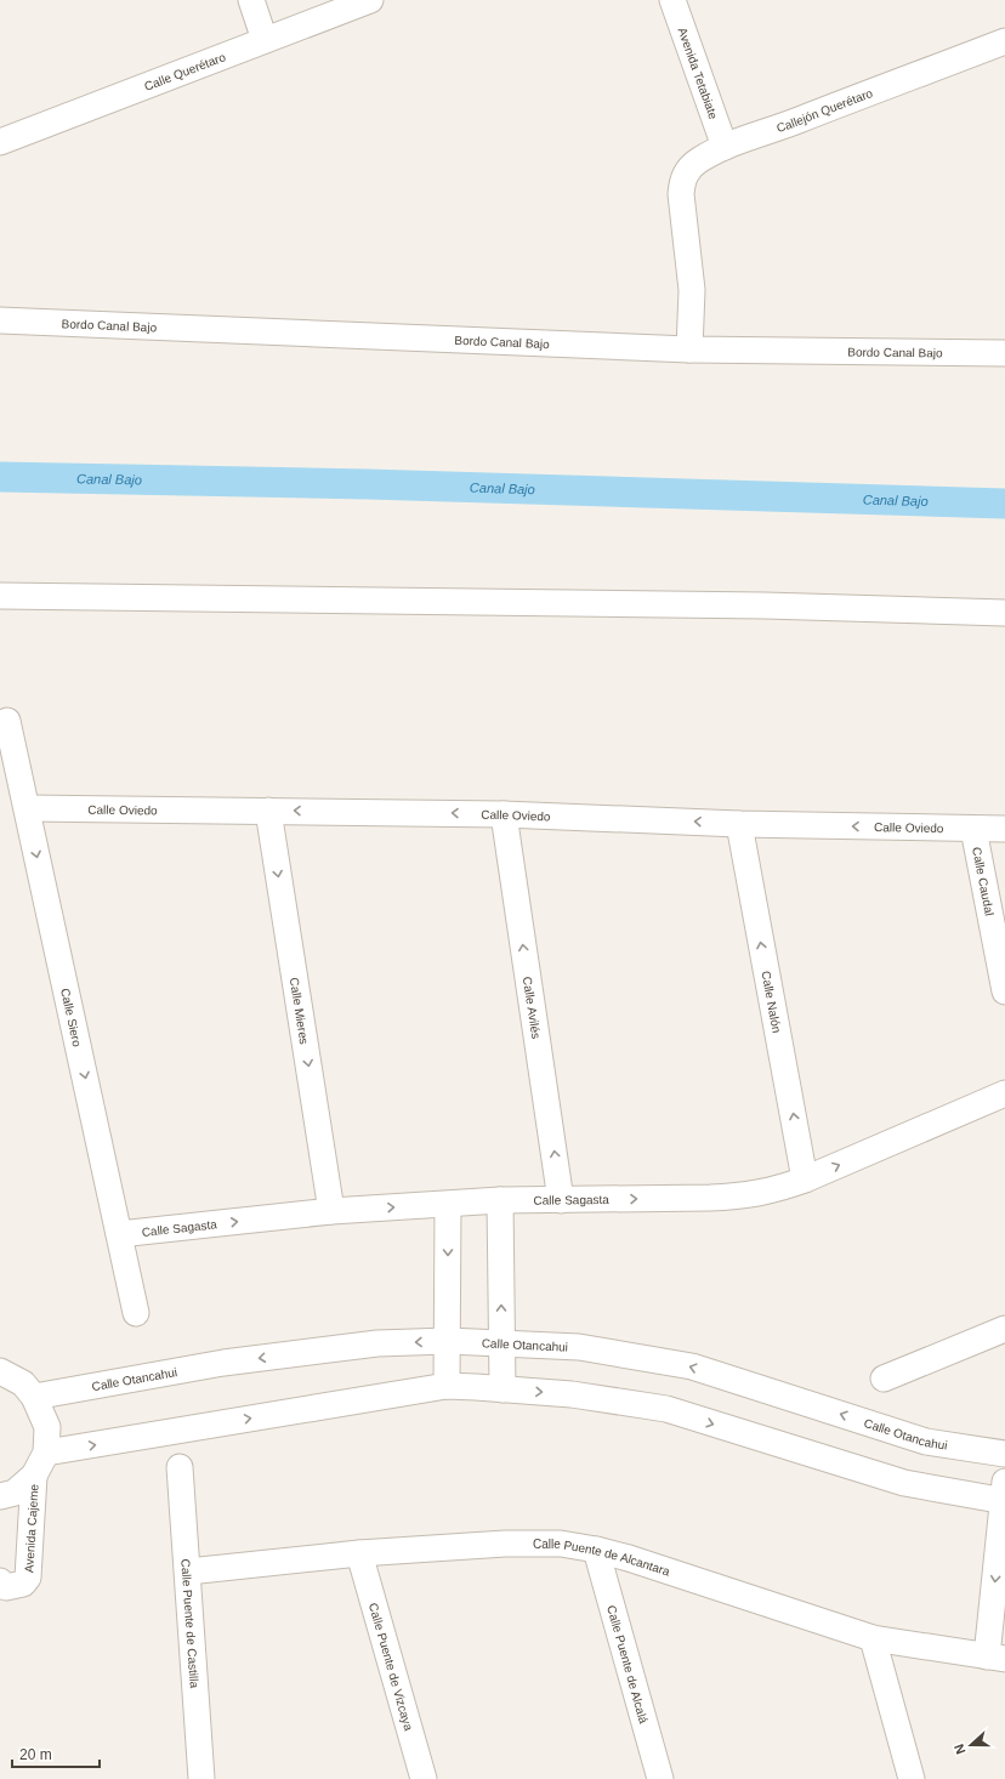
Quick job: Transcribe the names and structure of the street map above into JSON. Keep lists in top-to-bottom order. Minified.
{"streets":{"street":["Calle Querétaro","Avenida Tetabiate","Callejón Querétaro","Bordo Canal Bajo","Calle Oviedo","Calle Caudal","Calle Nalón","Calle Avilés","Calle Mieres","Calle Siero","Calle Sagasta","Calle Otancahui","Avenida Cajeme","Calle Puente de Alcantara","Calle Puente de Castilla","Calle Puente de Alcalá","Calle Puente de Vizcaya"]},"crossings":[["Avenida Tetabiate","Callejón Querétaro"],["Callejón Querétaro","Bordo Canal Bajo"],["Calle Oviedo","Calle Caudal"],["Calle Oviedo","Calle Nalón"],["Calle Oviedo","Calle Avilés"],["Calle Oviedo","Calle Mieres"],["Calle Oviedo","Calle Siero"],["Calle Nalón","Calle Sagasta"],["Calle Avilés","Calle Sagasta"],["Calle Mieres","Calle Sagasta"],["Calle Siero","Calle Sagasta"],["Calle Otancahui","Avenida Cajeme"],["Calle Puente de Alcantara","Calle Puente de Castilla"],["Calle Puente de Alcantara","Calle Puente de Alcalá"],["Calle Puente de Alcantara","Calle Puente de Vizcaya"]],"one_way":["Calle Nalón","Calle Avilés","Calle Mieres","Calle Siero"],"water":["Canal Bajo"],"scale_bar":"20 m","north":"left"}
